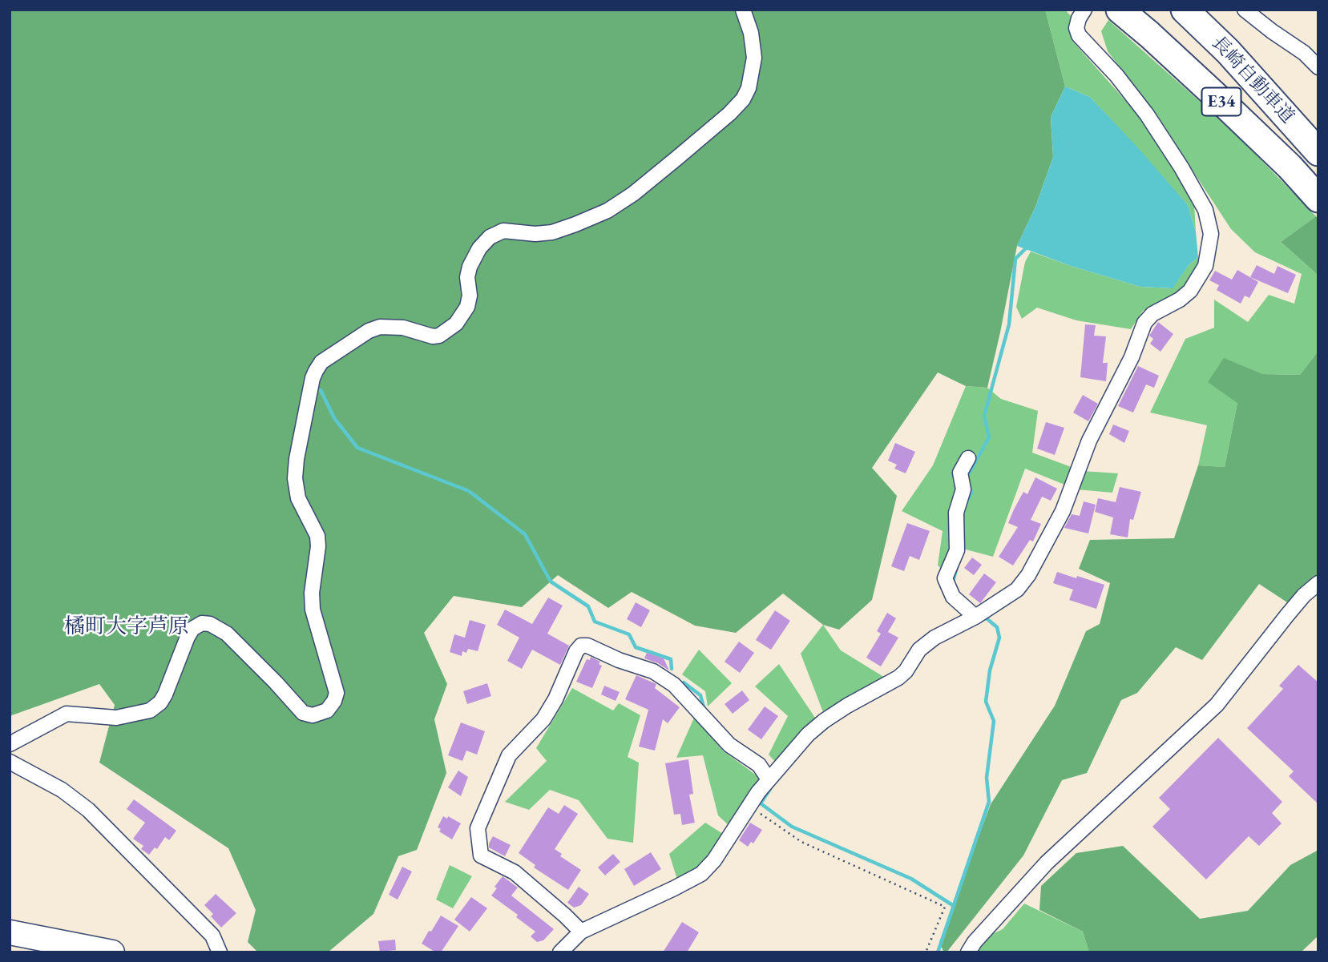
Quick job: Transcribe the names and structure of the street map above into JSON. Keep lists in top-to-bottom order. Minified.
{"streets":{"highway":["長崎自動車道","E34"]},"districts":["橘町大字芦原"]}
